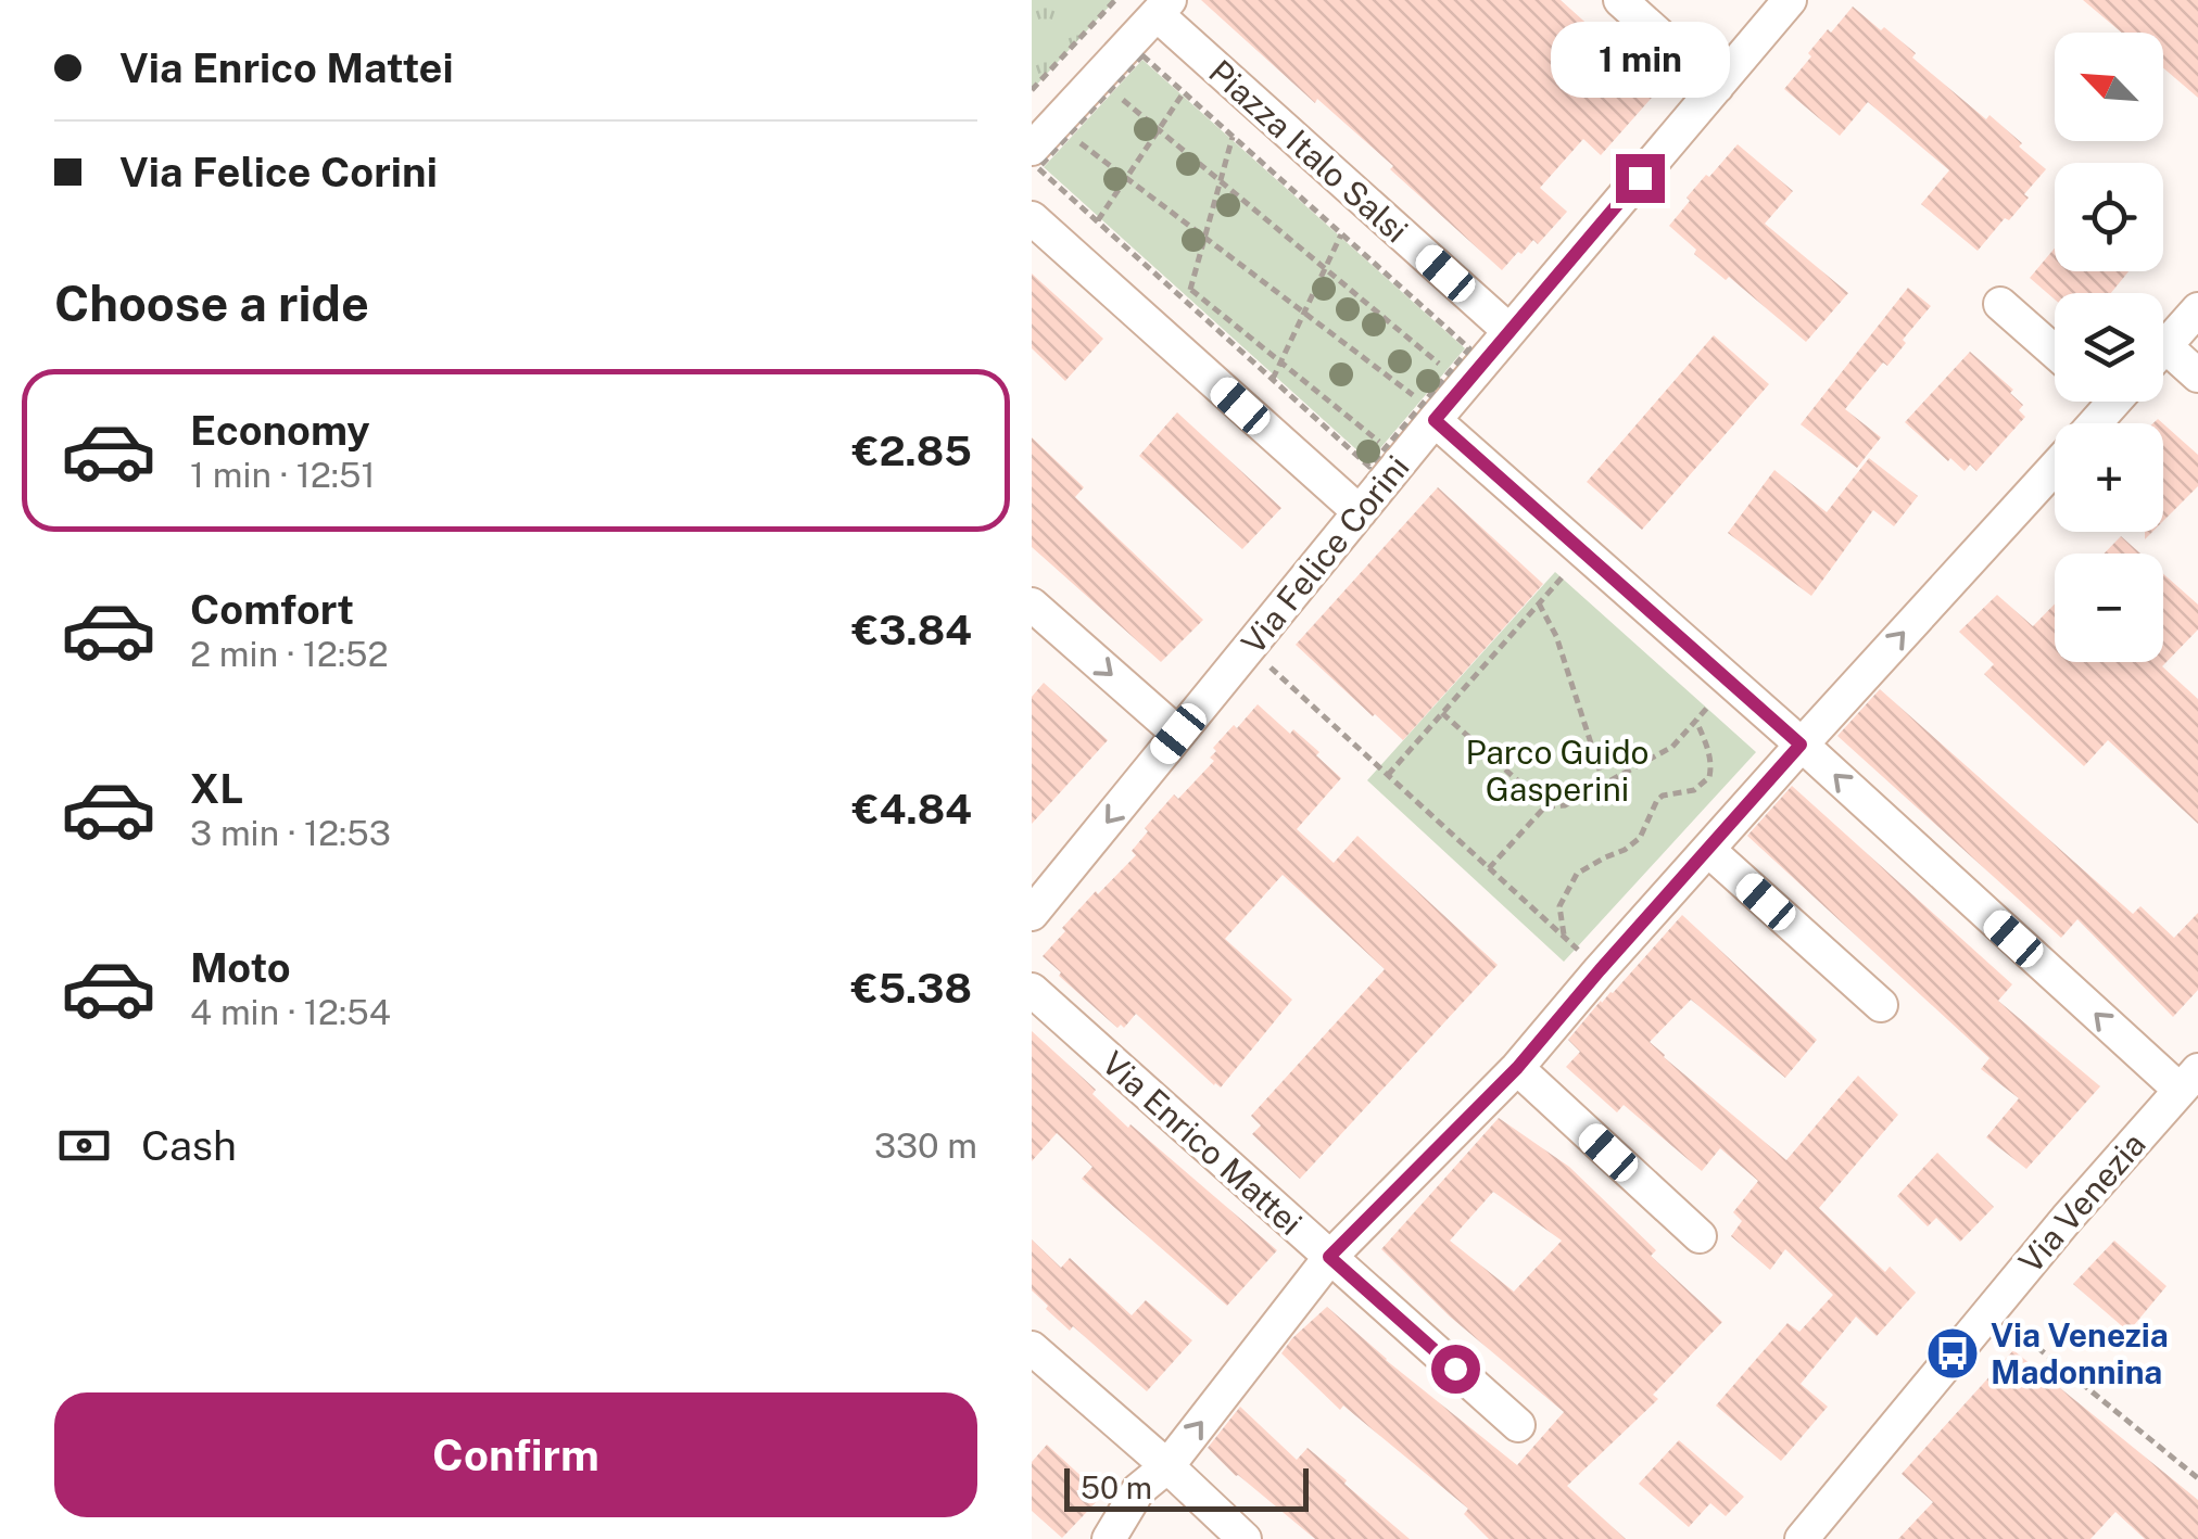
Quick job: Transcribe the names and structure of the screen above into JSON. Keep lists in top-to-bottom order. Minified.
{"streets":{"street":["Piazza Italo Salsi","Via Felice Corini","Via Enrico Mattei","Via Venezia"]},"crossings":[["Piazza Italo Salsi","Via Felice Corini"]],"parks":["Parco Guido Gasperini"],"places":{"bus stop":["Via Venezia Madonnina"]},"scale_bar":"50 m","north":"top left","page":{"banner":["Via Enrico Mattei","Via Felice Corini"],"bubble":"1 min","map_buttons":["+","−"],"heading":"Choose a ride","list":[{"name":"Economy","note":"1 min · 12:51","value":"€2.85"},{"name":"Comfort","note":"2 min · 12:52","value":"€3.84"},{"name":"XL","note":"3 min · 12:53","value":"€4.84"},{"name":"Moto","note":"4 min · 12:54","value":"€5.38"}],"pay":["Cash","330 m"],"buttons":"Confirm","scale":"50 m"}}
